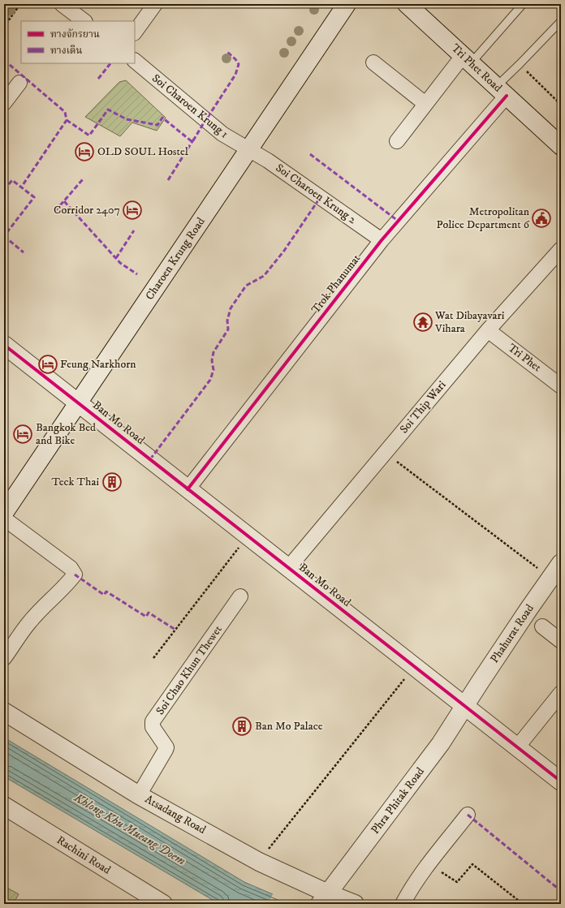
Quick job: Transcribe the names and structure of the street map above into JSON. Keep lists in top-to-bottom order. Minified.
{"streets":{"street":["Tri Phet Road","Soi Charoen Krung 1","Soi Charoen Krung 2","Charoen Krung Road","Trok Phanumat","Tri Phet","Soi Thip Wari","Ban Mo Road","Phahurat Road","Soi Chao Khun Thewet","Phra Phitak Road","Atsadang Road","Rachini Road"]},"crossings":[["Tri Phet Road","Trok Phanumat"],["Soi Charoen Krung 1","Soi Charoen Krung 2"],["Soi Charoen Krung 1","Charoen Krung Road"],["Soi Charoen Krung 2","Charoen Krung Road"],["Soi Charoen Krung 2","Trok Phanumat"],["Charoen Krung Road","Ban Mo Road"],["Trok Phanumat","Ban Mo Road"],["Tri Phet","Soi Thip Wari"],["Soi Thip Wari","Ban Mo Road"],["Ban Mo Road","Phahurat Road"],["Ban Mo Road","Phra Phitak Road"],["Phahurat Road","Phra Phitak Road"],["Soi Chao Khun Thewet","Atsadang Road"],["Phra Phitak Road","Atsadang Road"]],"water":["Khlong Khu Mueang Doem"],"places":{"hotel":["OLD SOUL Hostel","Corridor 2407","Feung Narkhorn","Bangkok Bed and Bike"],"public building":["Metropolitan Police Department 6"],"temple":["Wat Dibayavari Vihara"],"building":["Teck Thai","Ban Mo Palace"]},"legend":["ทางจักรยาน","ทางเดิน"]}
